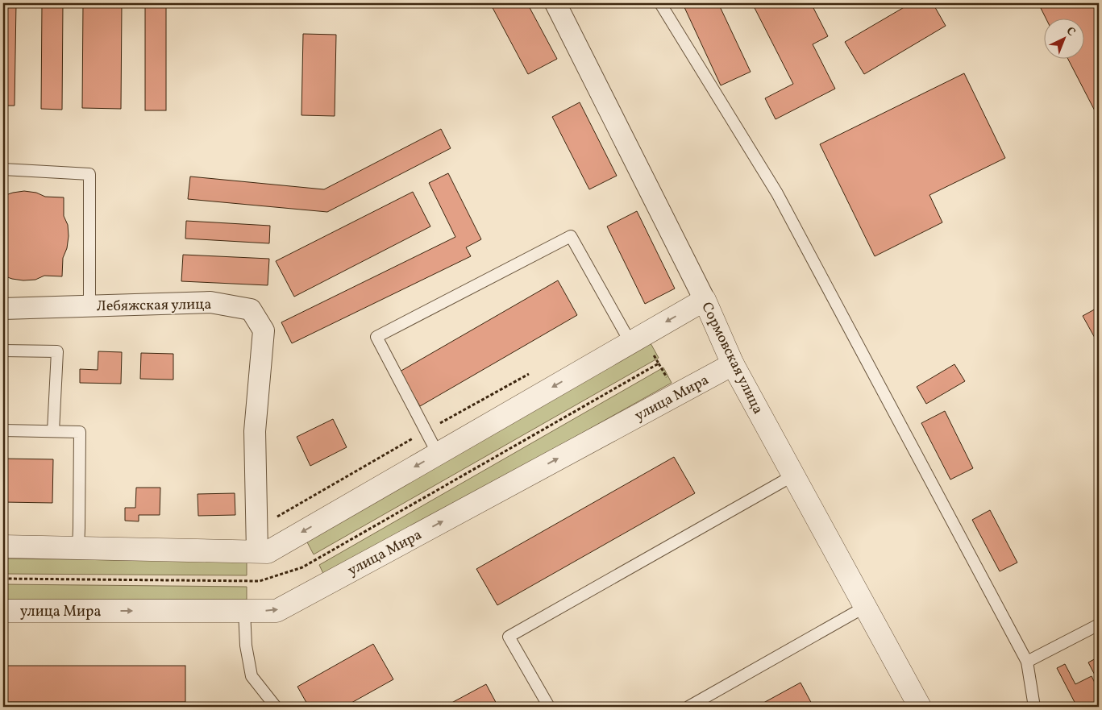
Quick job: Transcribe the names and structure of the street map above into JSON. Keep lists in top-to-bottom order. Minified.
{"streets":{"street":["Лебяжская улица","Сормовская улица","улица Мира"]},"crossings":[["Сормовская улица","улица Мира"]],"north":"top right"}
